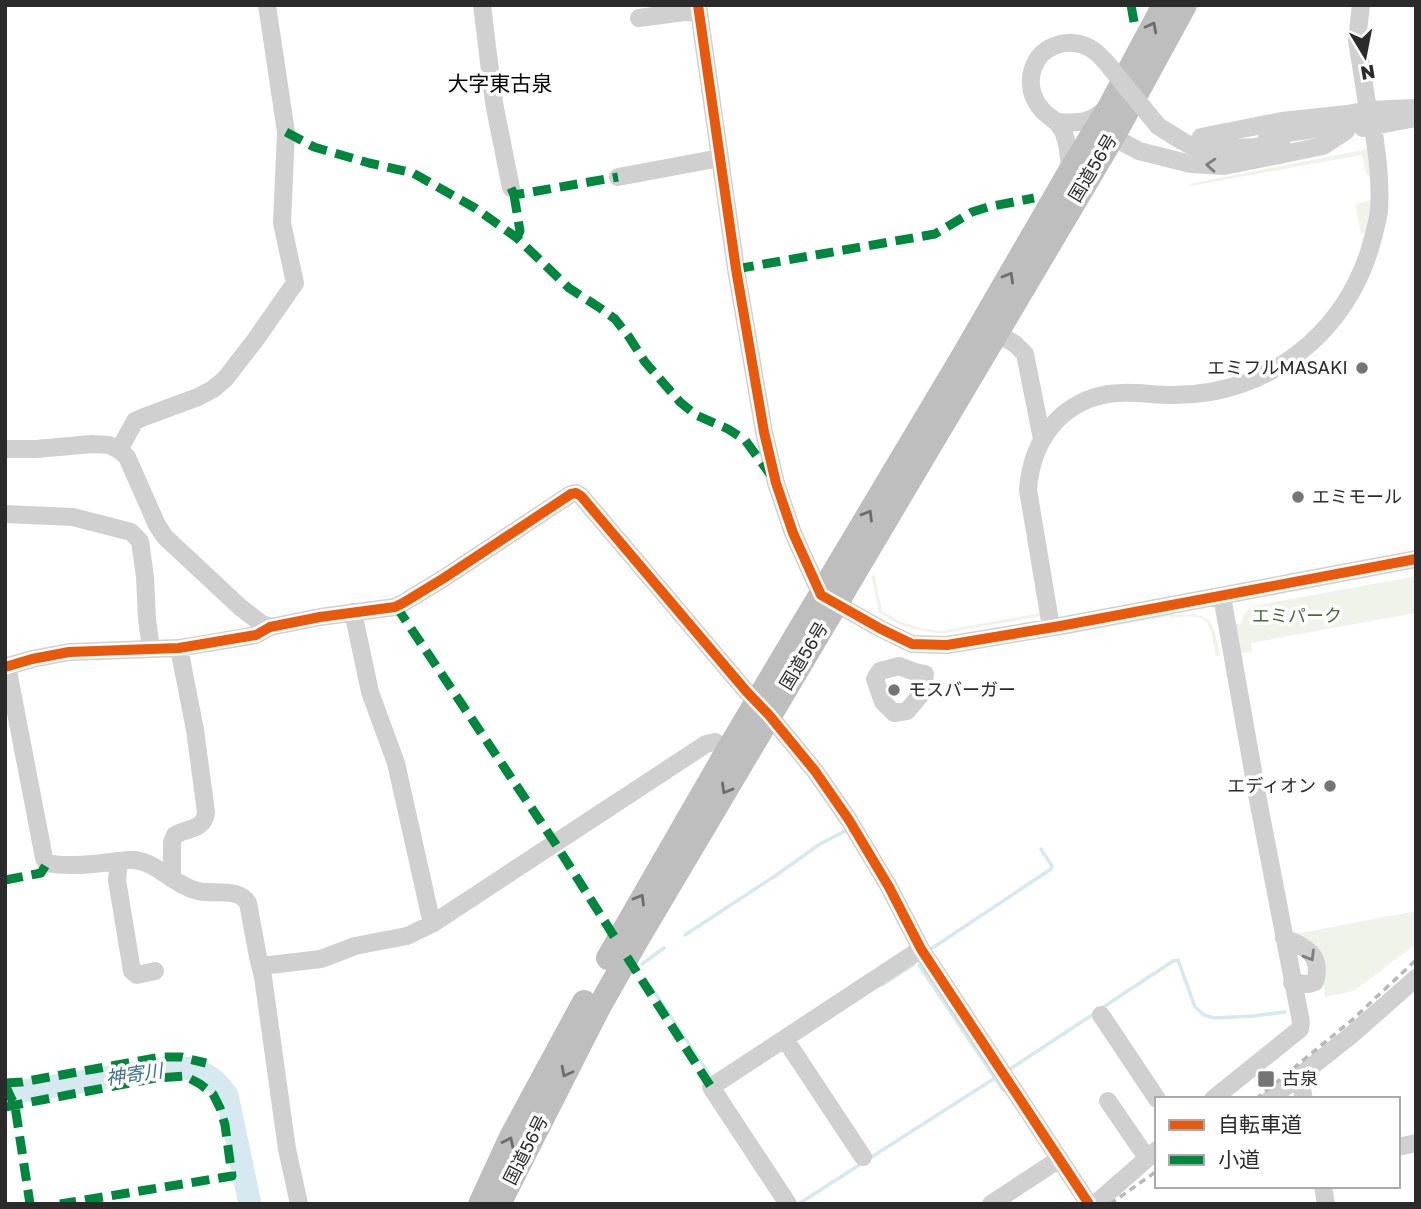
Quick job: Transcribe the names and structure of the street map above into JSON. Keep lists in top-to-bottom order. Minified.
{"streets":{"highway":["国道56号"]},"districts":["大字東古泉"],"water":["神寄川"],"parks":["エミパーク"],"places":{"other":["エミフルMASAKI","エミモール","モスバーガー","エディオン"],"transit":["古泉"]},"legend":["自転車道","小道"],"north":"bottom"}
